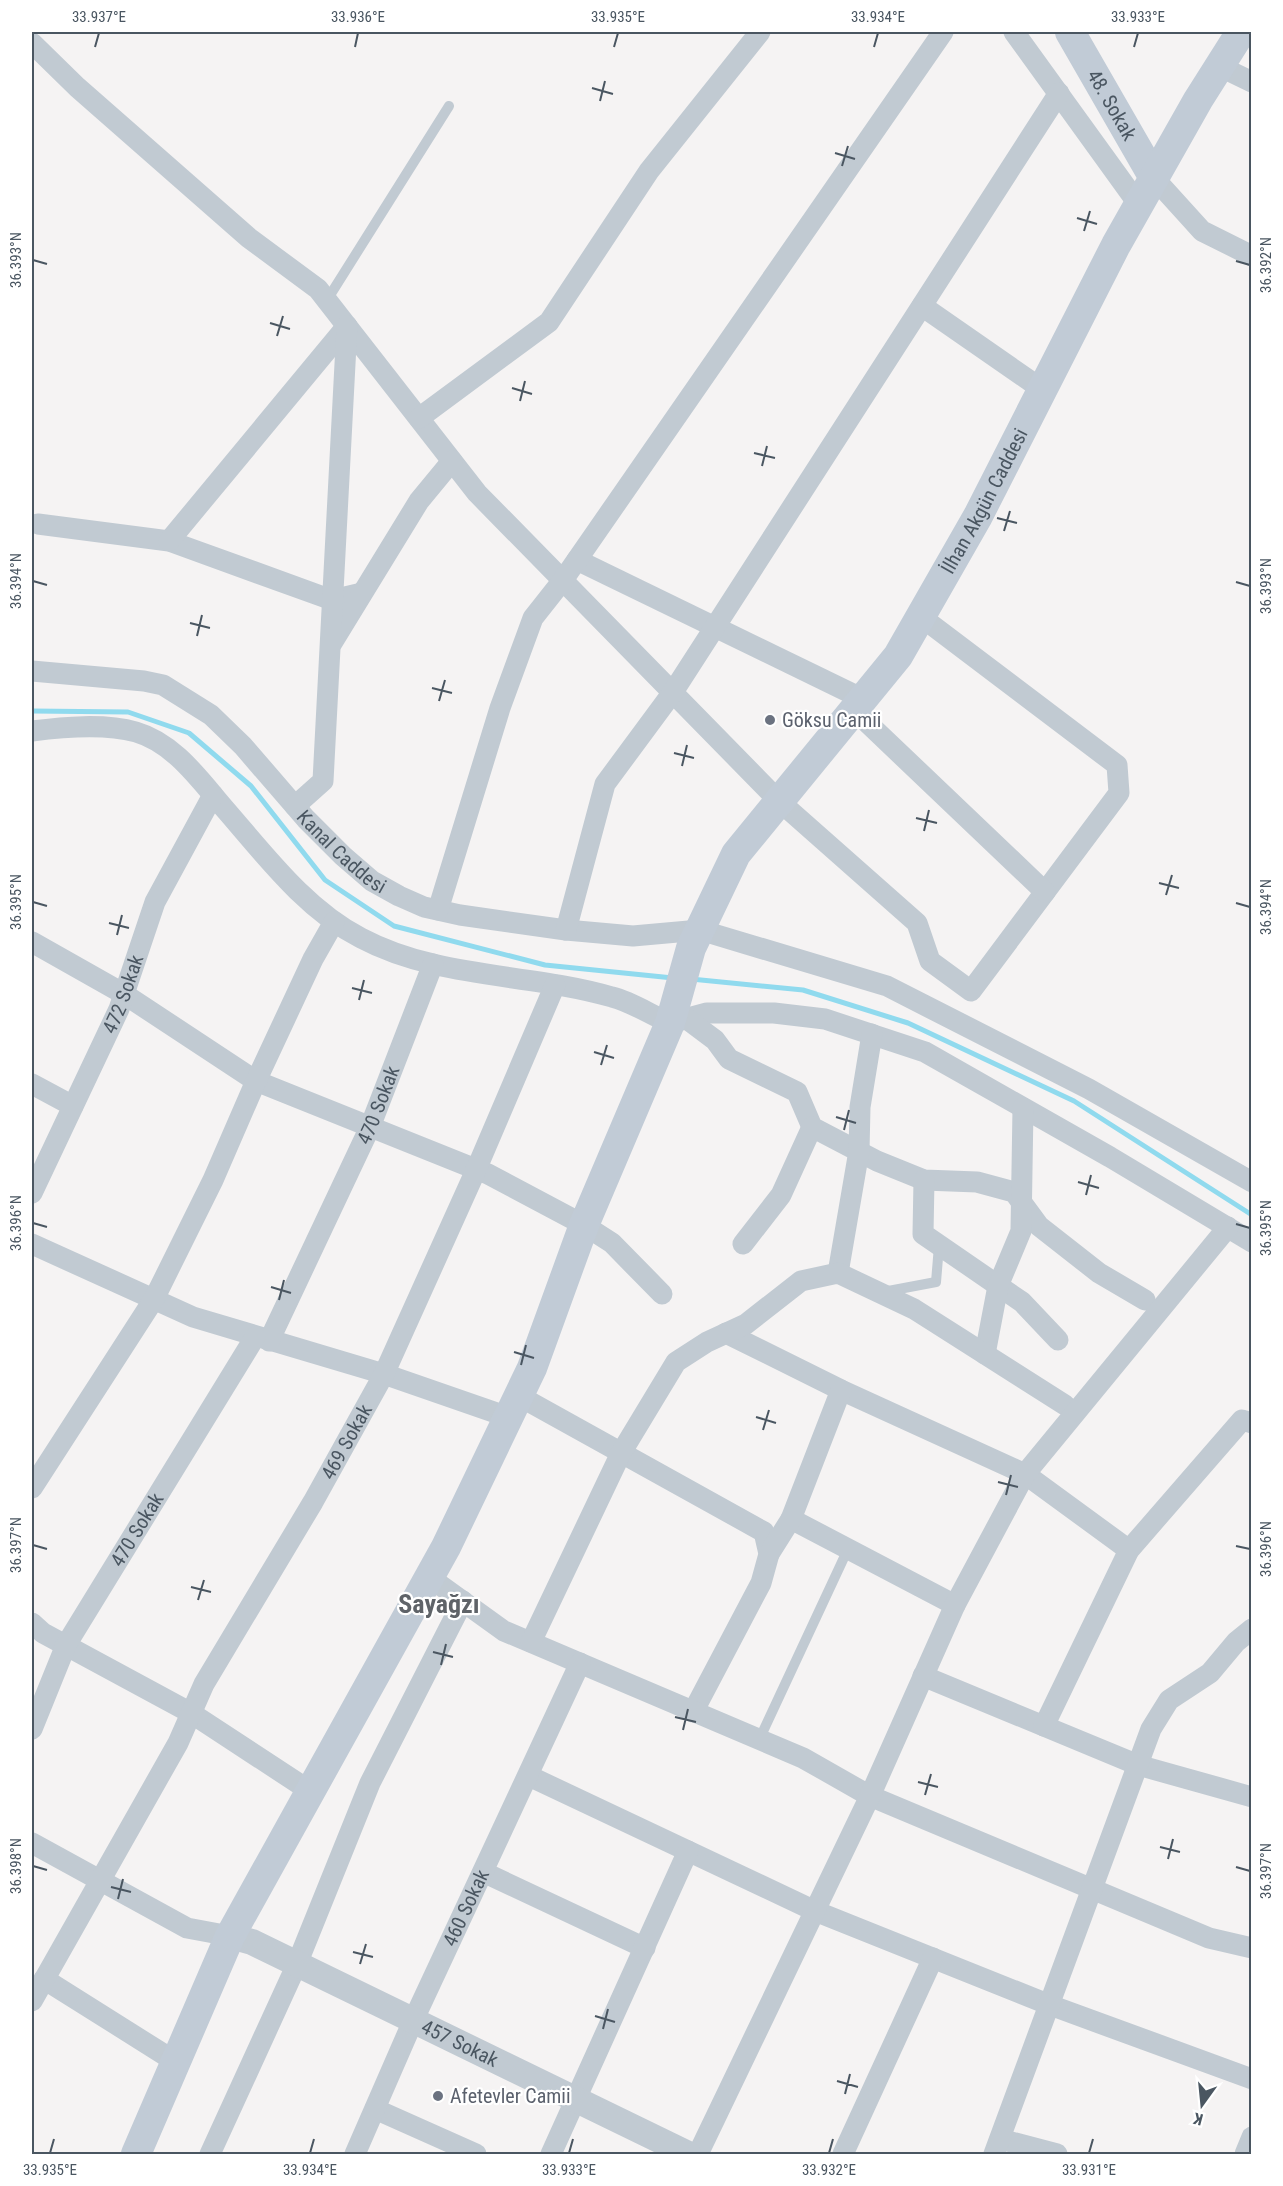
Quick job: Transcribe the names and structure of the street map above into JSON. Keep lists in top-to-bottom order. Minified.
{"streets":{"main road":["48. Sokak","İlhan Akgün Caddesi"],"street":["Kanal Caddesi","472 Sokak","470 Sokak","469 Sokak","460 Sokak","457 Sokak"]},"crossings":[["48. Sokak","İlhan Akgün Caddesi"],["İlhan Akgün Caddesi","Kanal Caddesi"],["İlhan Akgün Caddesi","457 Sokak"],["460 Sokak","457 Sokak"]],"districts":["Sayağzı"],"places":["Göksu Camii","Afetevler Camii"],"north":"bottom","coordinates":["33.937°E","33.936°E","33.935°E","33.934°E","33.933°E","36.393°N","36.392°N","36.394°N","36.395°N","36.396°N","36.397°N","36.398°N","33.932°E","33.931°E"]}
